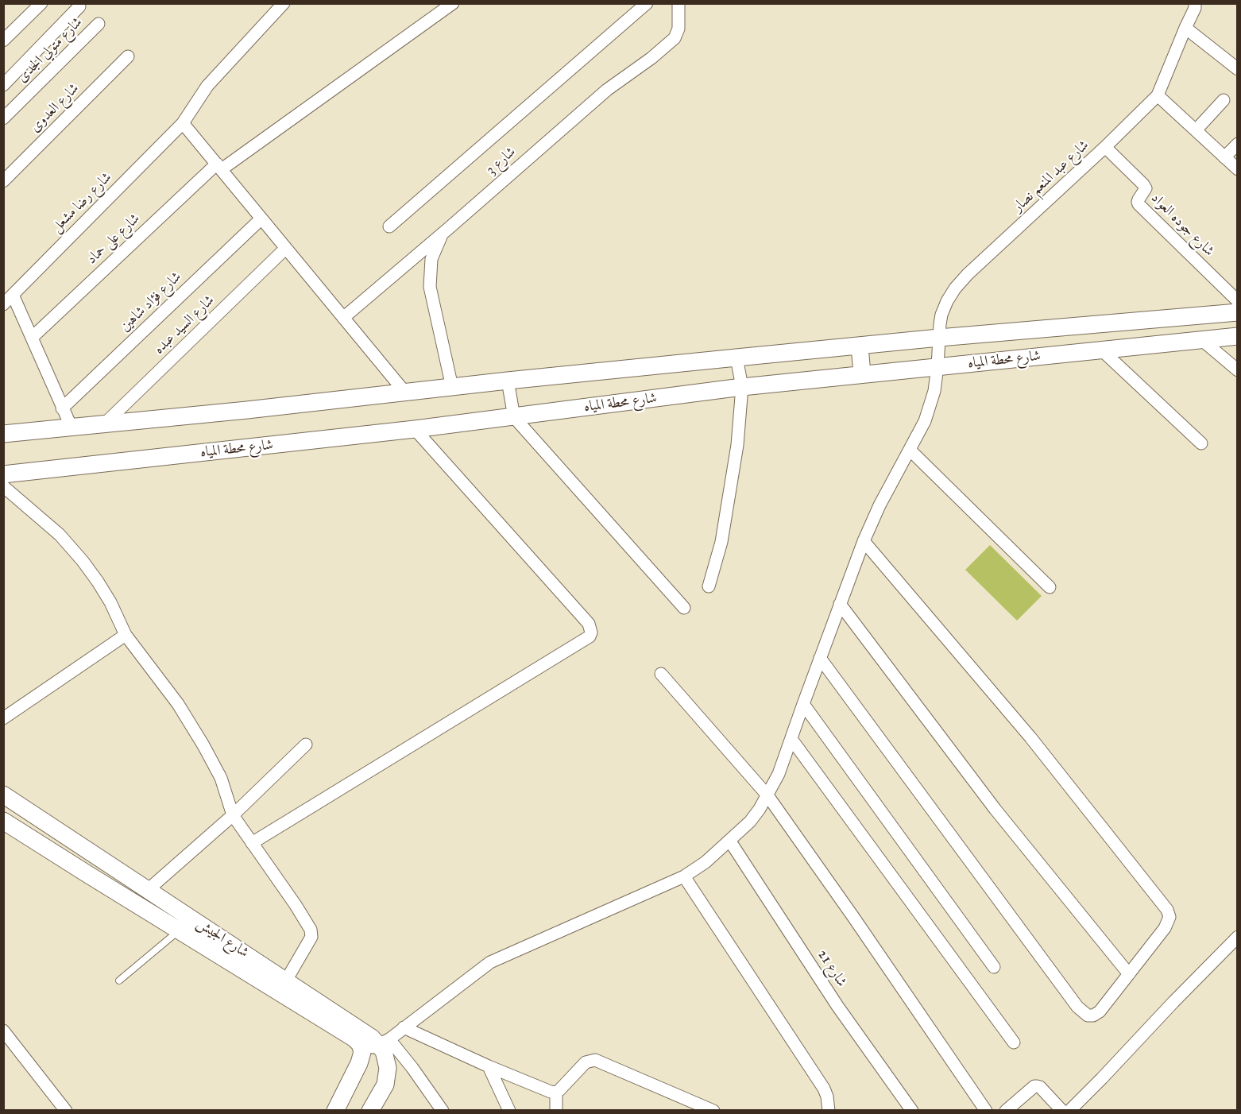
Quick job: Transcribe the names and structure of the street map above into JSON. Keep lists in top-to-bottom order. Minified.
{"streets":{"street":["شارع متولي الجدى","شارع العدوى","شارع 3","شارع عبد المنعم نصار","شارع رضا مشعل","شارع جوده العواد","شارع على حماد","شارع فؤاد شاهين","شارع السيد عبده","شارع محطة المياه","شارع الجيش","شارع 21"]},"crossings":[["شارع عبد المنعم نصار","شارع جوده العواد"],["شارع عبد المنعم نصار","شارع محطة المياه"],["شارع عبد المنعم نصار","شارع الجيش"],["شارع عبد المنعم نصار","شارع 21"],["شارع السيد عبده","شارع محطة المياه"]]}
